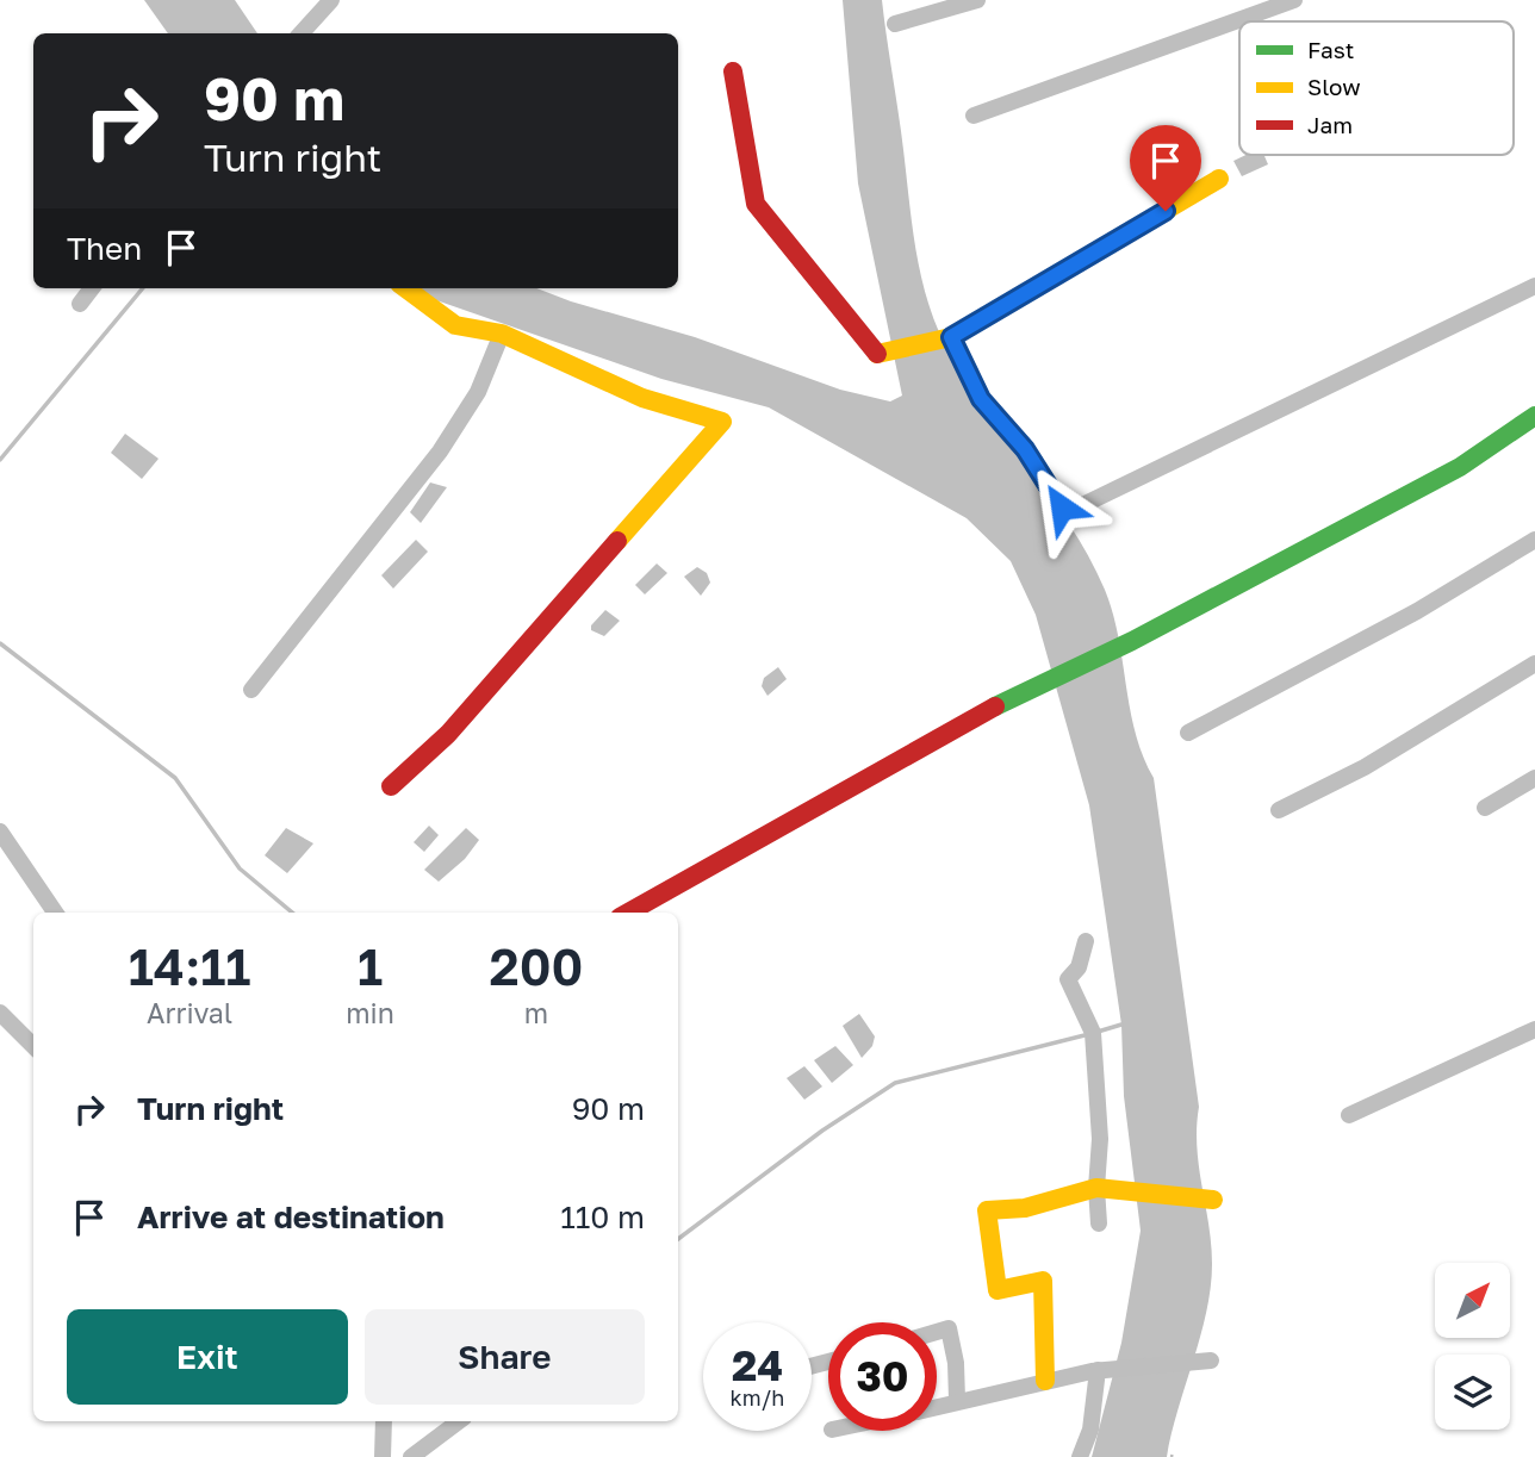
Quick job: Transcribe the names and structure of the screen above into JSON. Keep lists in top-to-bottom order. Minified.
{"legend":["Fast","Slow","Jam"],"north":"top right","page":{"turn":["90 m","Turn right"],"then":"Then","eta":["14:11","Arrival","1","min","200","m"],"list":[{"name":"Turn right","value":"90 m"},{"name":"Arrive at destination","value":"110 m"}],"buttons":["Exit","Share"],"speed":"24 km/h","limit":"30"}}
